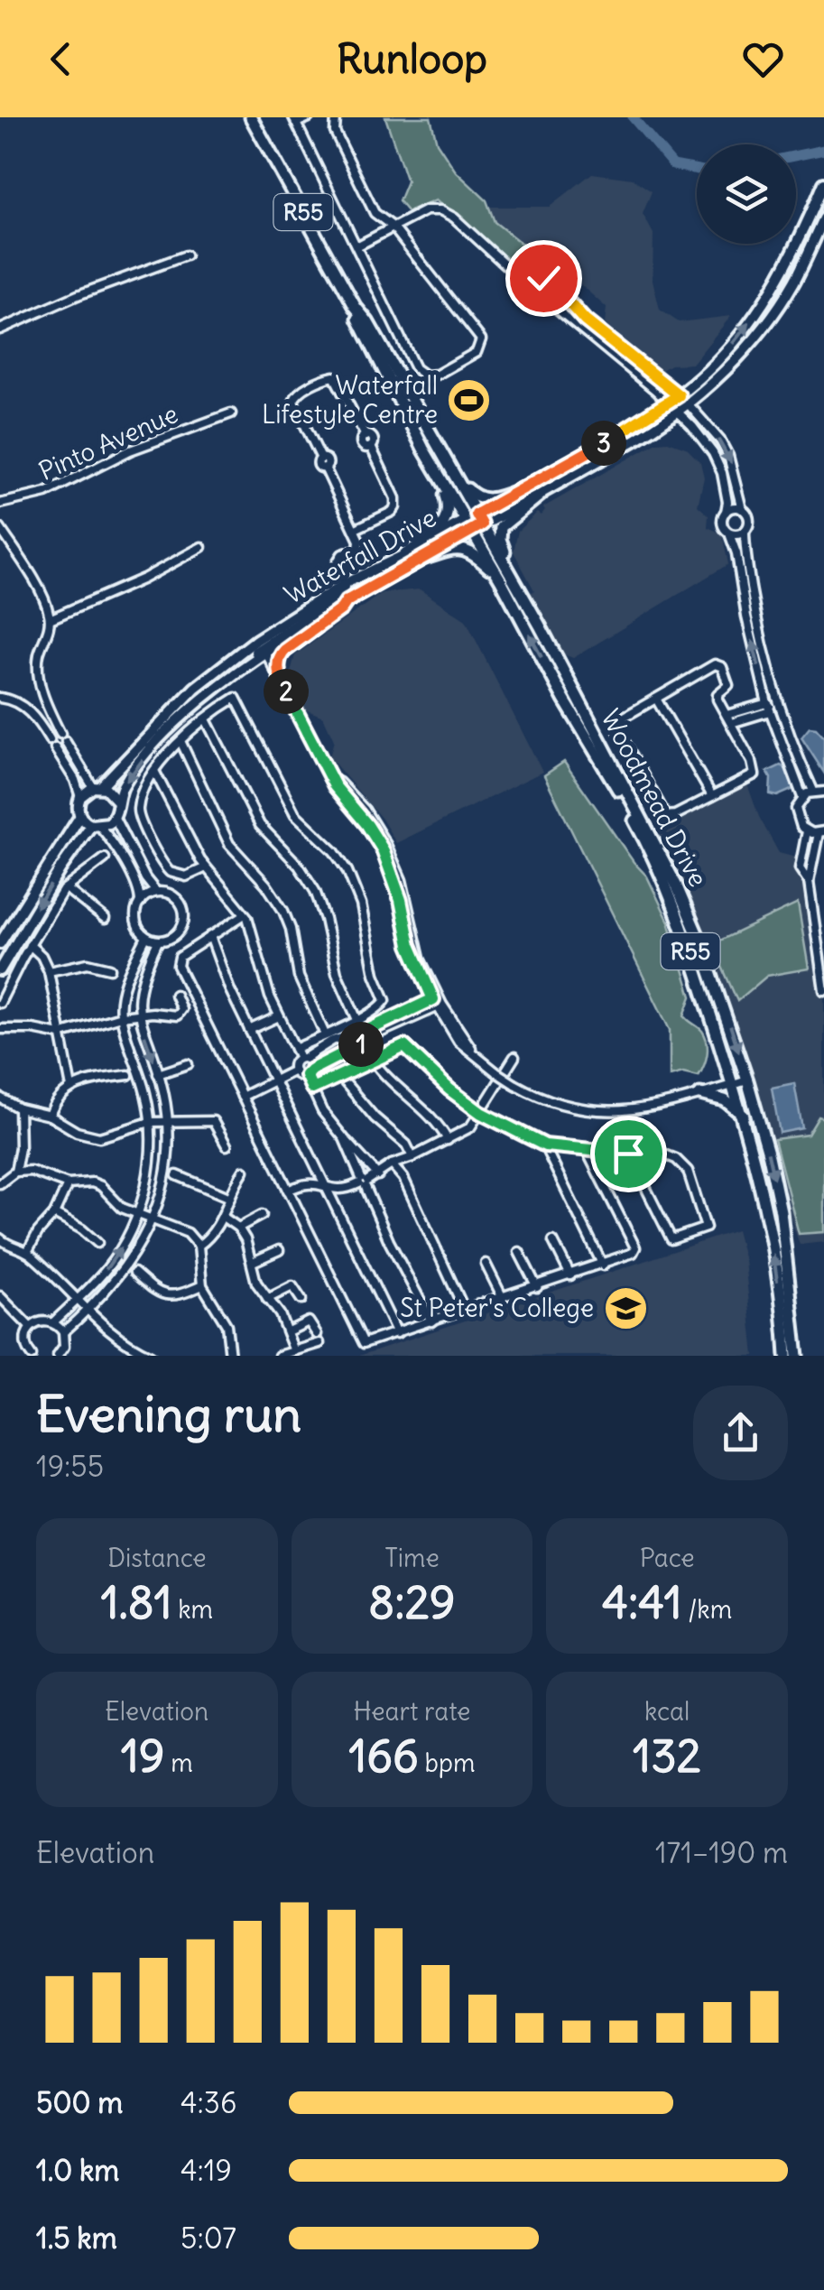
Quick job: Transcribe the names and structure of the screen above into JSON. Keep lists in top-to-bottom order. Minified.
{"streets":{"main road":["R55","Waterfall Drive","Woodmead Drive"],"street":["Pinto Avenue"]},"crossings":[["Waterfall Drive","Woodmead Drive"]],"places":{"sports":["Waterfall Lifestyle Centre"],"school or university":["St Peter's College"]},"page":{"header":"Runloop","pins":["3","2","1"],"heading":["Evening run","19:55"],"stats":[["Distance","1.81 km"],["Time","8:29"],["Pace","4:41 /km"],["Elevation","19 m"],["Heart rate","166 bpm"],["kcal","132"]],"chart":["Elevation","171–190 m"],"list":[{"name":"500 m","note":"4:36"},{"name":"1.0 km","note":"4:19"},{"name":"1.5 km","note":"5:07"}]}}
